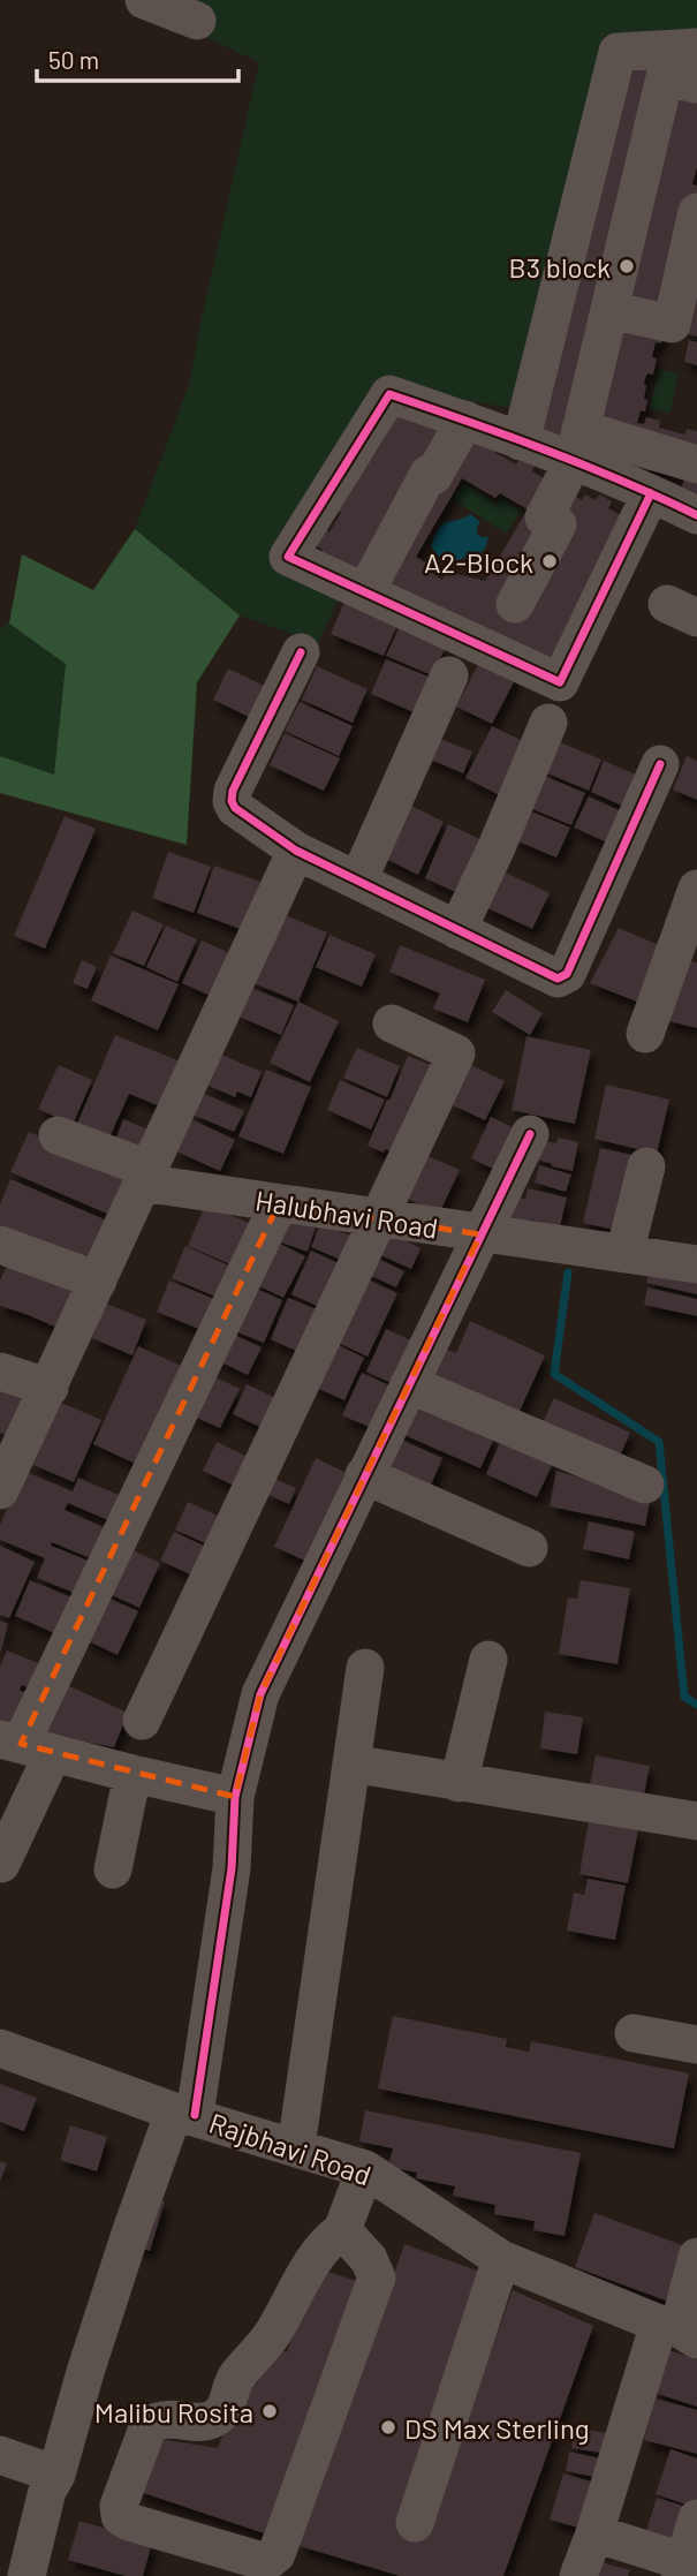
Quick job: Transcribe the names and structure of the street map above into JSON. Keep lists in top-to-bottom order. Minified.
{"streets":{"street":["Halubhavi Road","Rajbhavi Road"]},"places":["B3 block","A2-Block","Malibu Rosita","DS Max Sterling"],"scale_bar":"50 m"}
